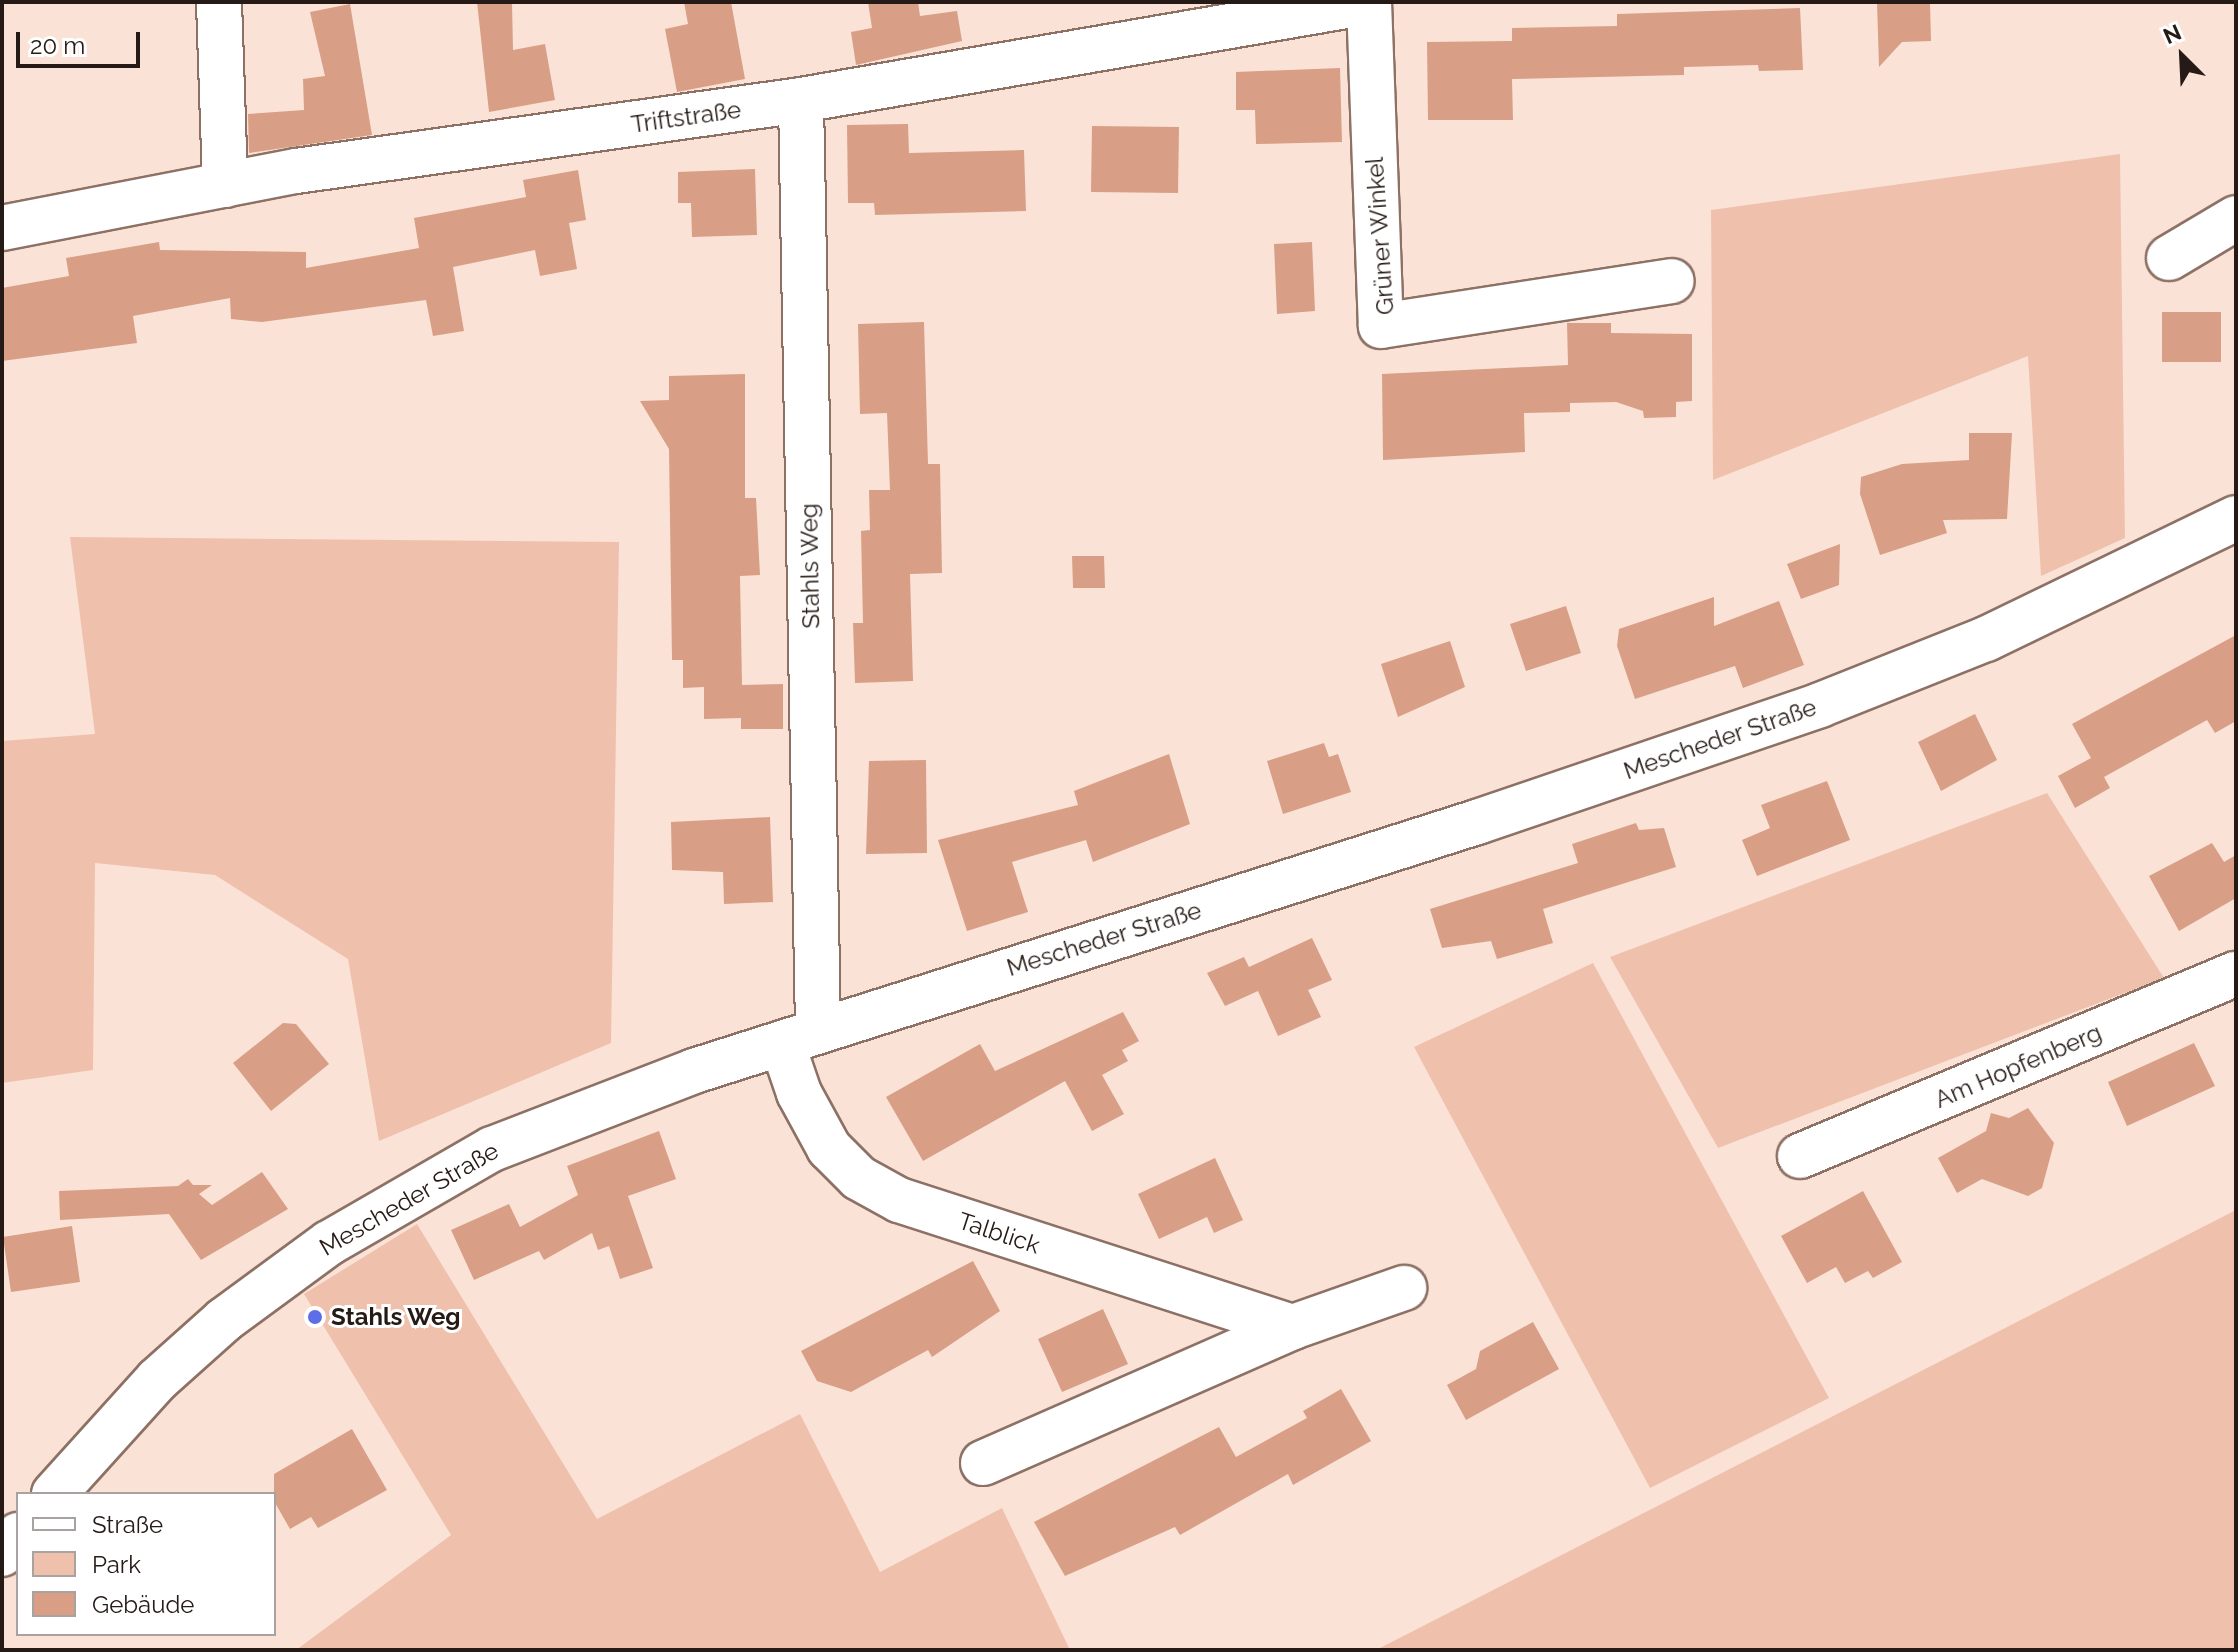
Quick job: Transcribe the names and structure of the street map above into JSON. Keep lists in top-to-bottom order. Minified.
{"streets":{"street":["Triftstraße","Grüner Winkel","Stahls Weg","Mescheder Straße","Am Hopfenberg","Talblick"]},"crossings":[["Triftstraße","Grüner Winkel"],["Triftstraße","Stahls Weg"],["Stahls Weg","Mescheder Straße"],["Stahls Weg","Talblick"],["Mescheder Straße","Talblick"]],"places":["Stahls Weg"],"legend":["Straße","Park","Gebäude"],"scale_bar":"20 m","north":"top left"}
